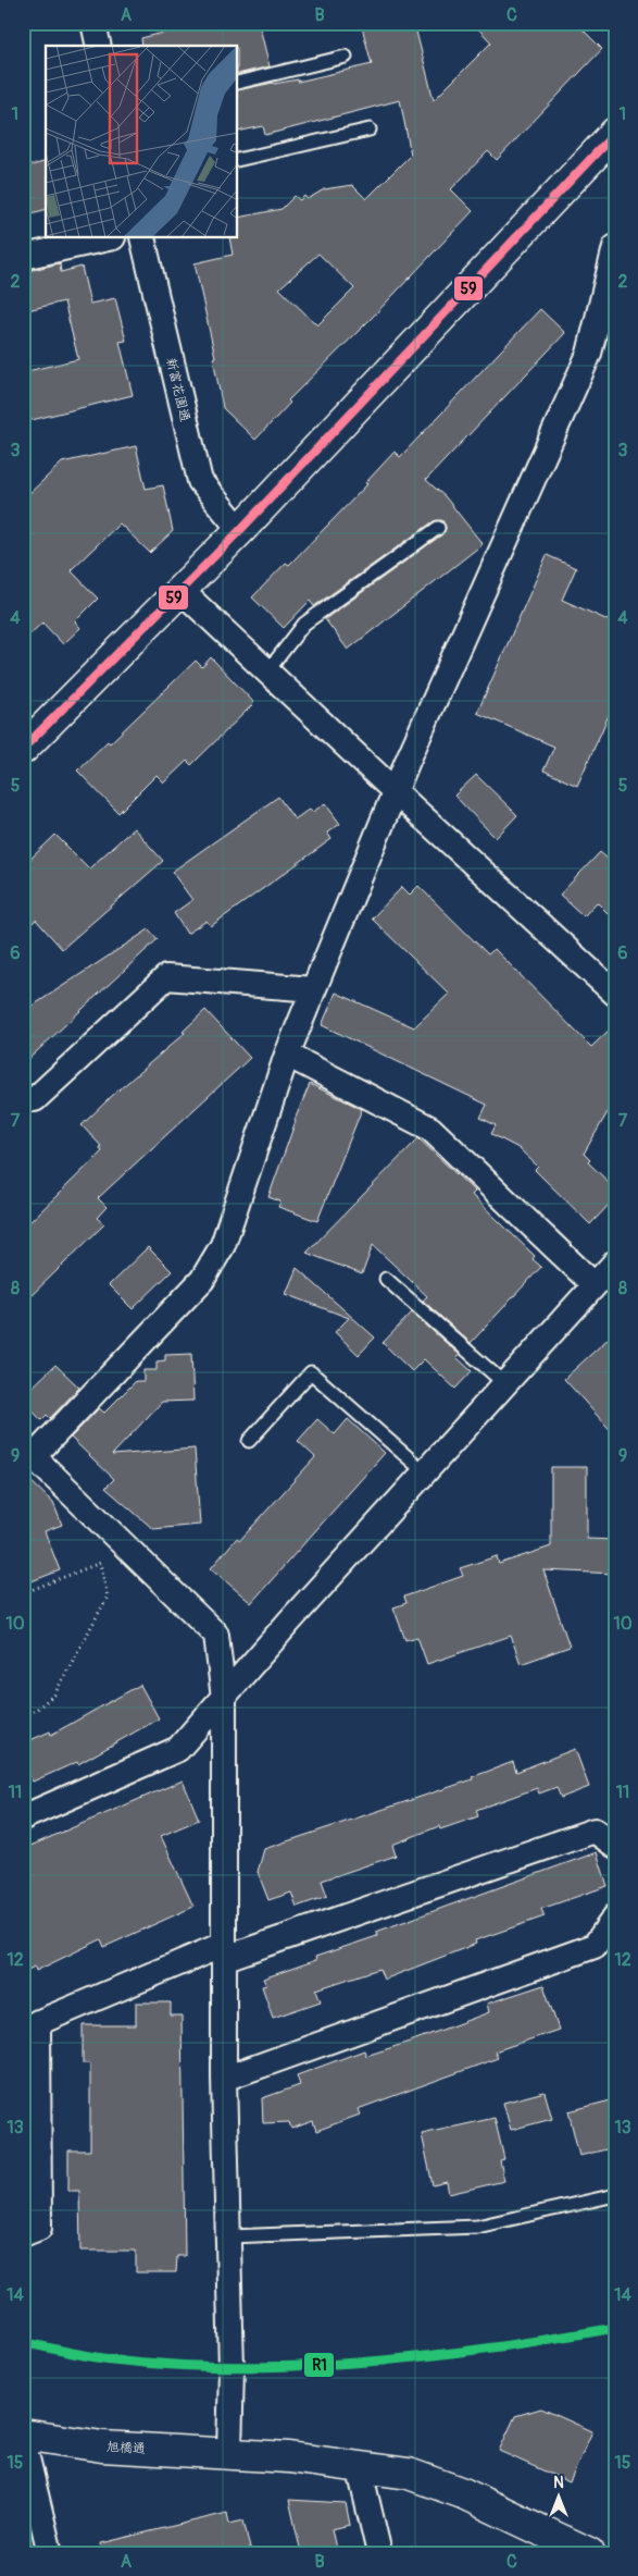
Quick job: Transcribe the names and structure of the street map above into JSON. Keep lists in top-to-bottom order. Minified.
{"streets":{"street":["新富花園通","旭橋通"]},"lines":["transit line 59","transit line R1"],"north":"top","grid":{"columns":["A","B","C"],"rows":["1","2","3","4","5","6","7","8","9","10","11","12","13","14","15"]}}
